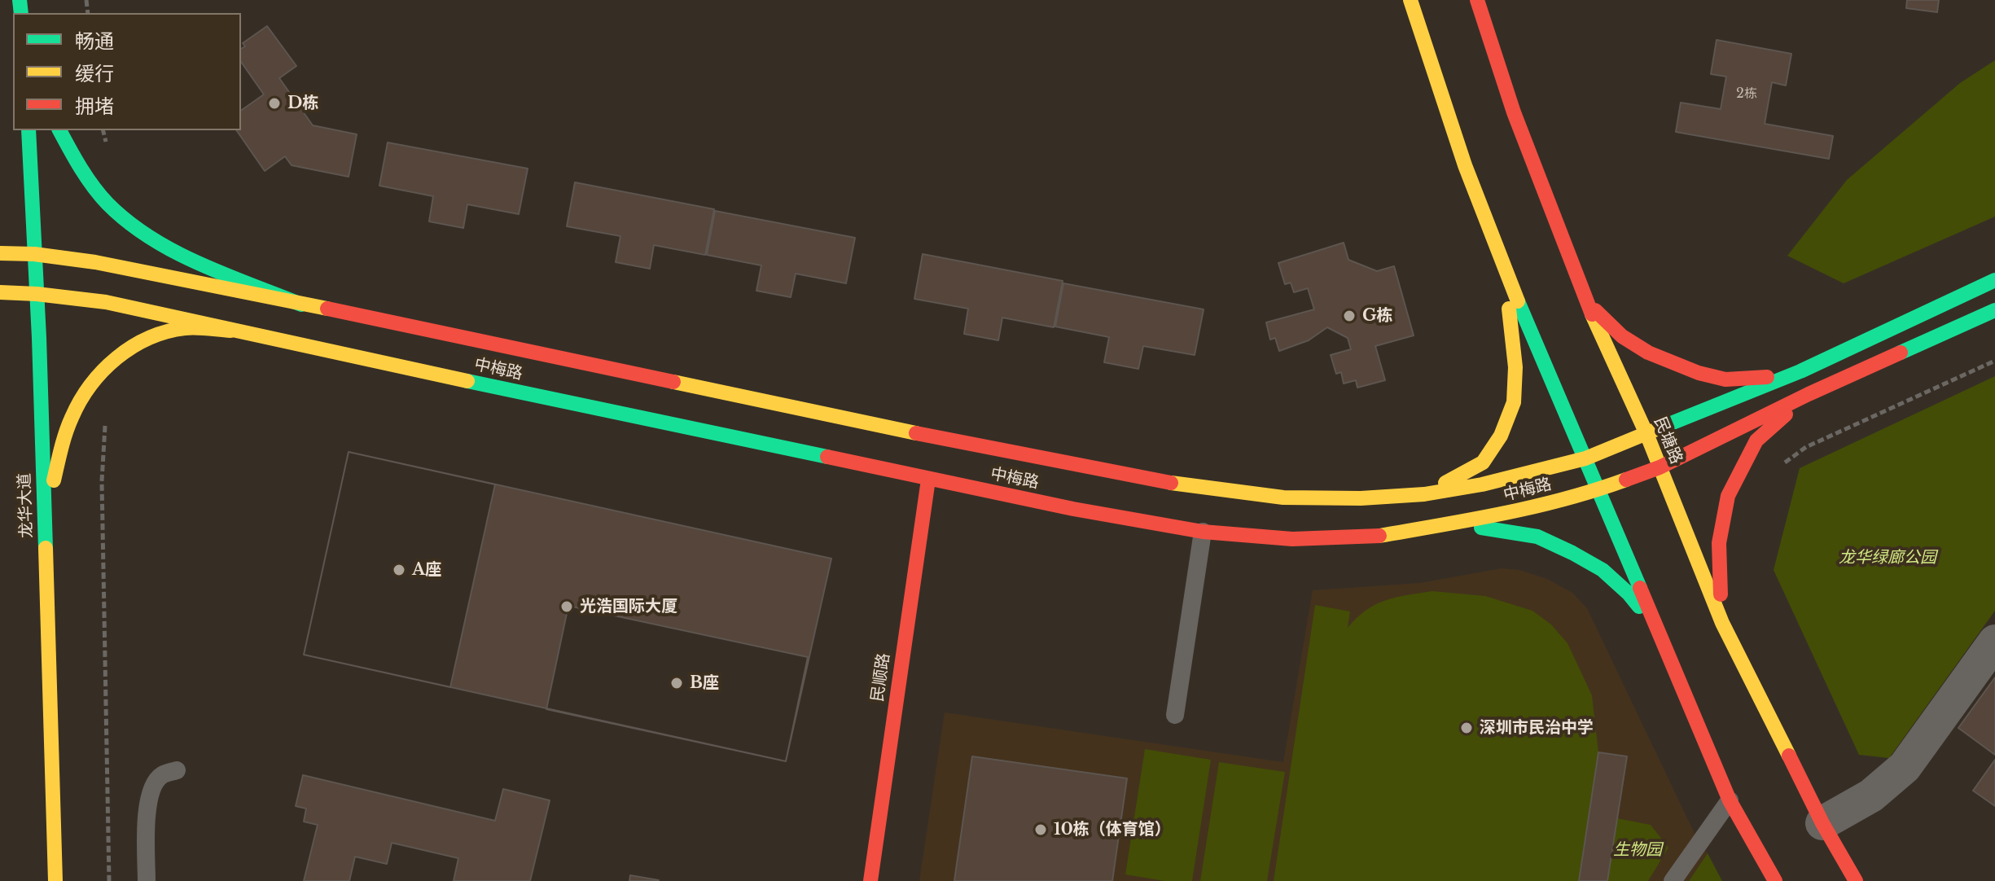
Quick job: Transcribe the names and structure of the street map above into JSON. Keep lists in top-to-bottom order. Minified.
{"streets":{"main road":["中梅路","民塘路","龙华大道","民顺路"]},"crossings":[["中梅路","民塘路"],["中梅路","龙华大道"],["中梅路","民顺路"]],"parks":["龙华绿廊公园","生物园"],"places":["D栋","G栋","A座","光浩国际大厦","B座","深圳市民治中学","10栋（体育馆）"],"house_numbers":["2栋"],"legend":["畅通","缓行","拥堵"]}
